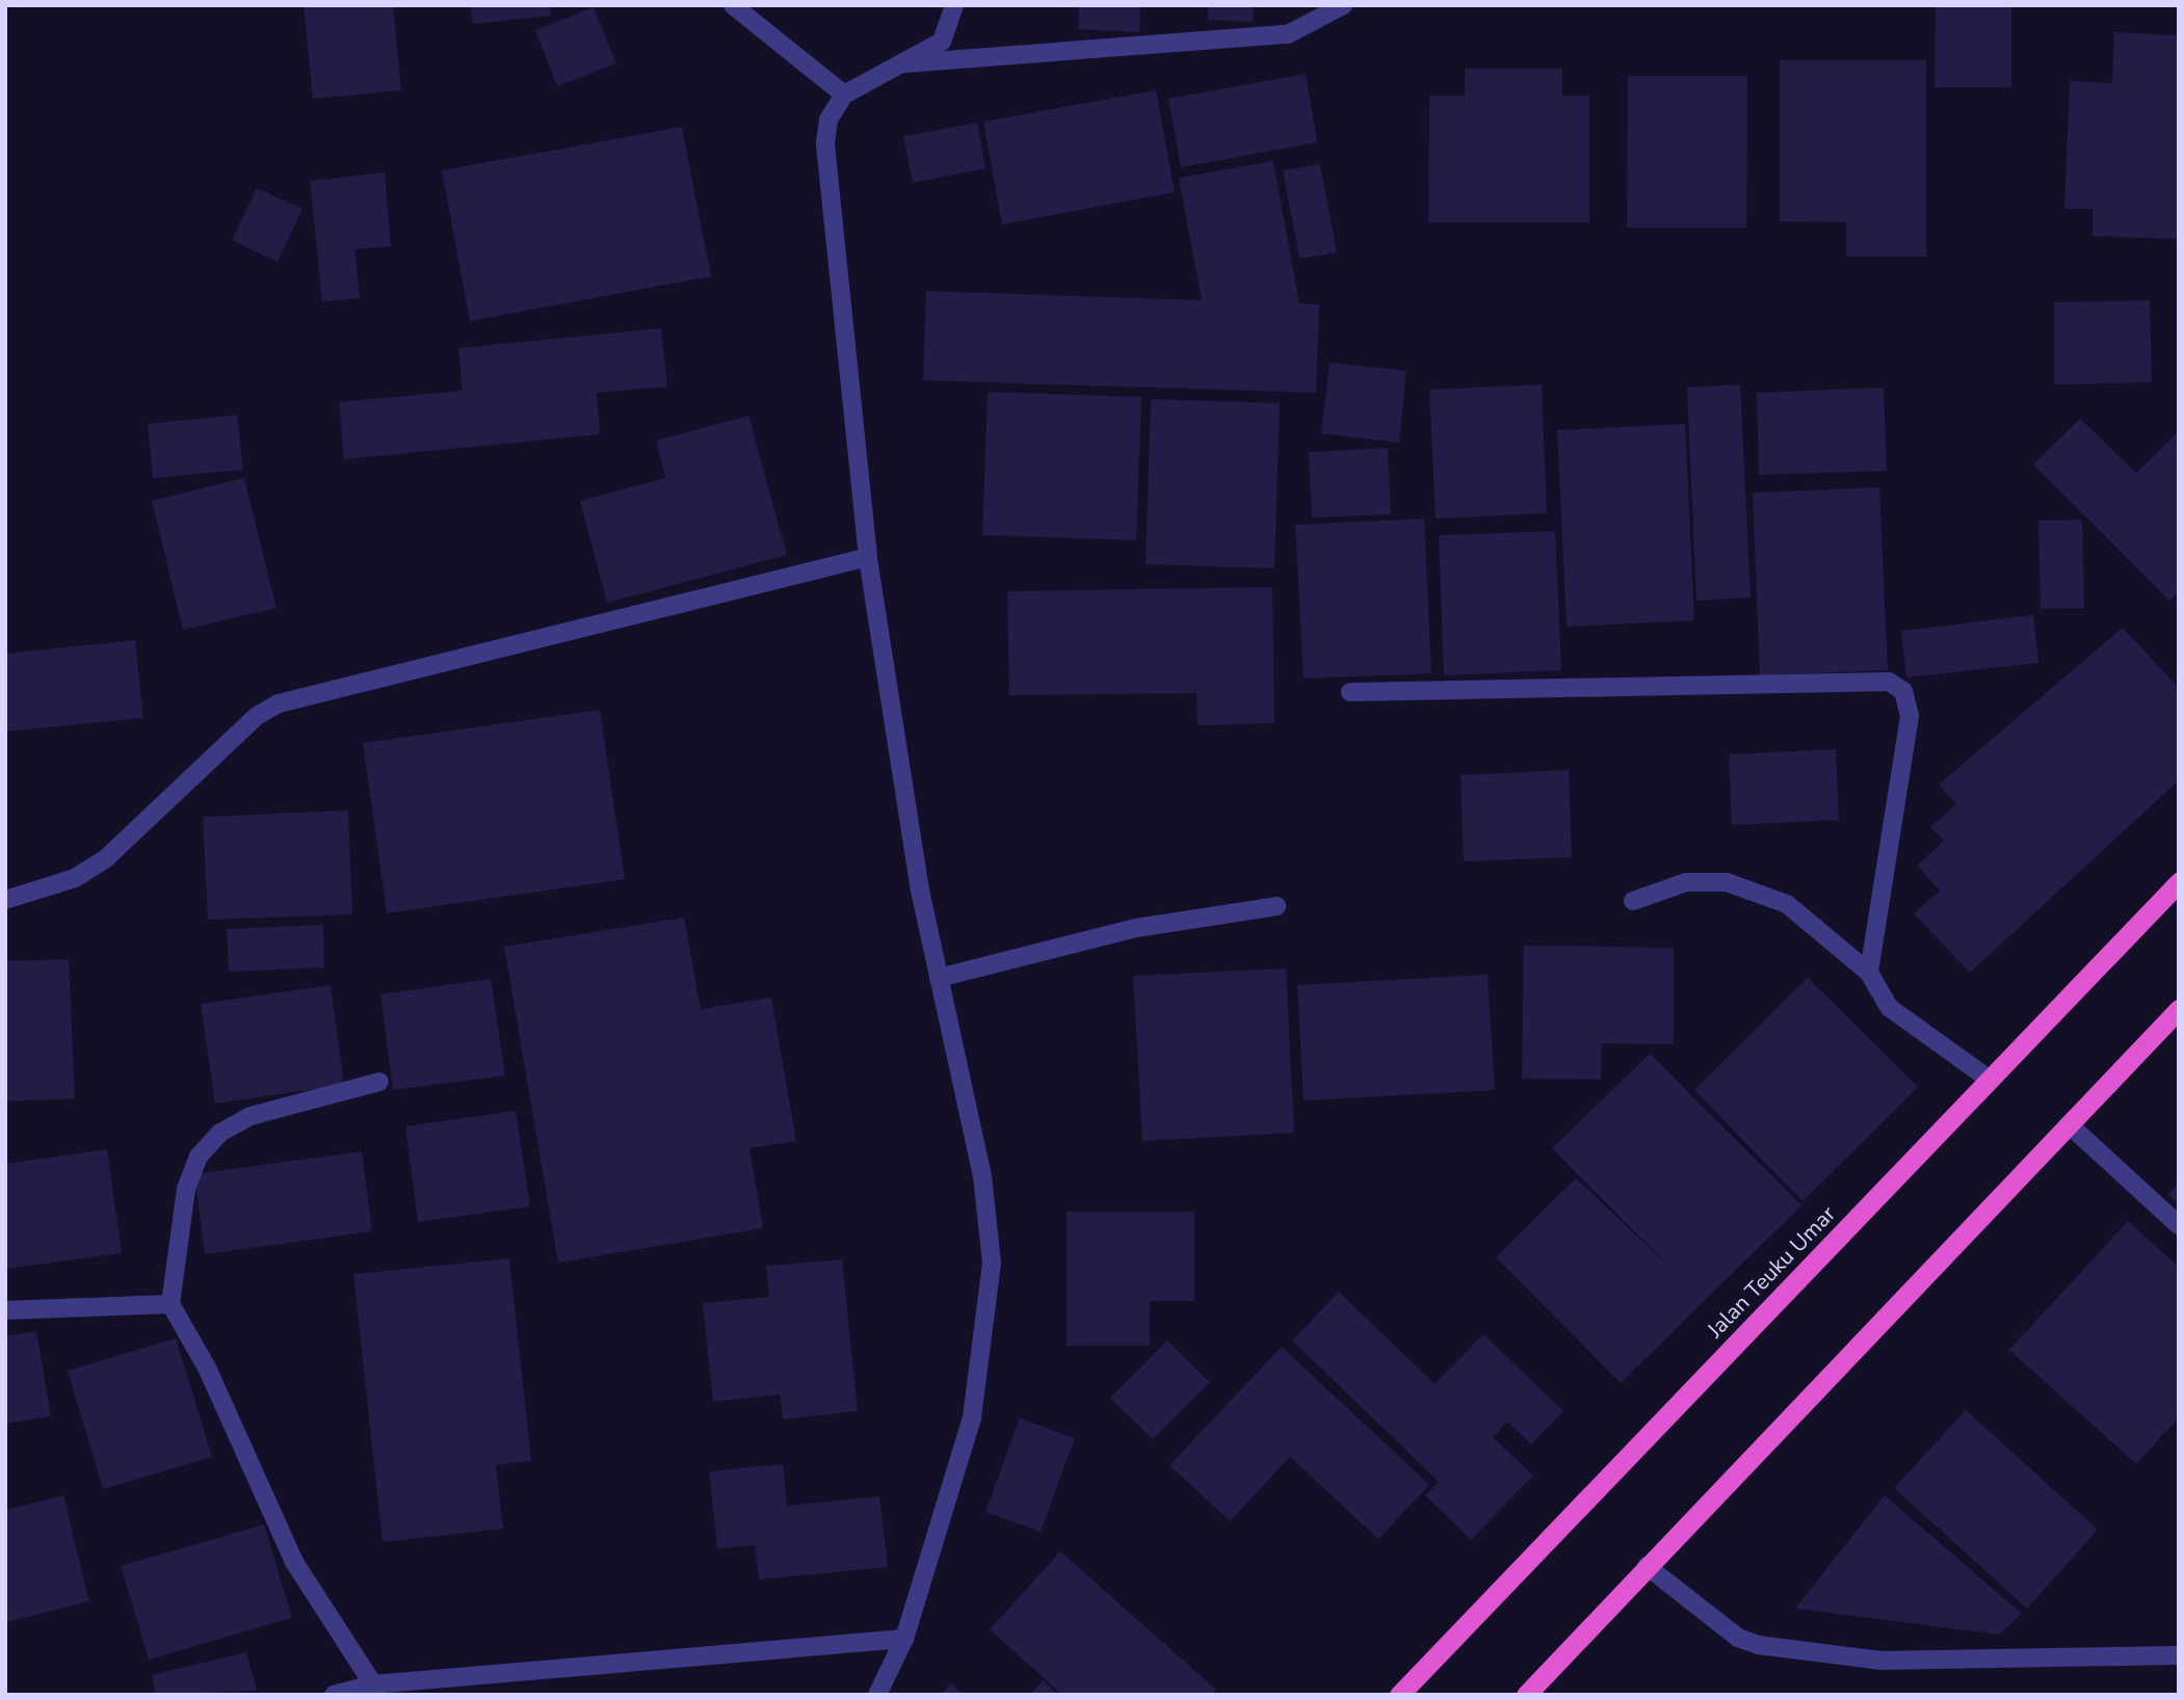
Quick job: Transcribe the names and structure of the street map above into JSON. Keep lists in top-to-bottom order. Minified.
{"streets":{"highway":["Jalan Teuku Umar"]}}
